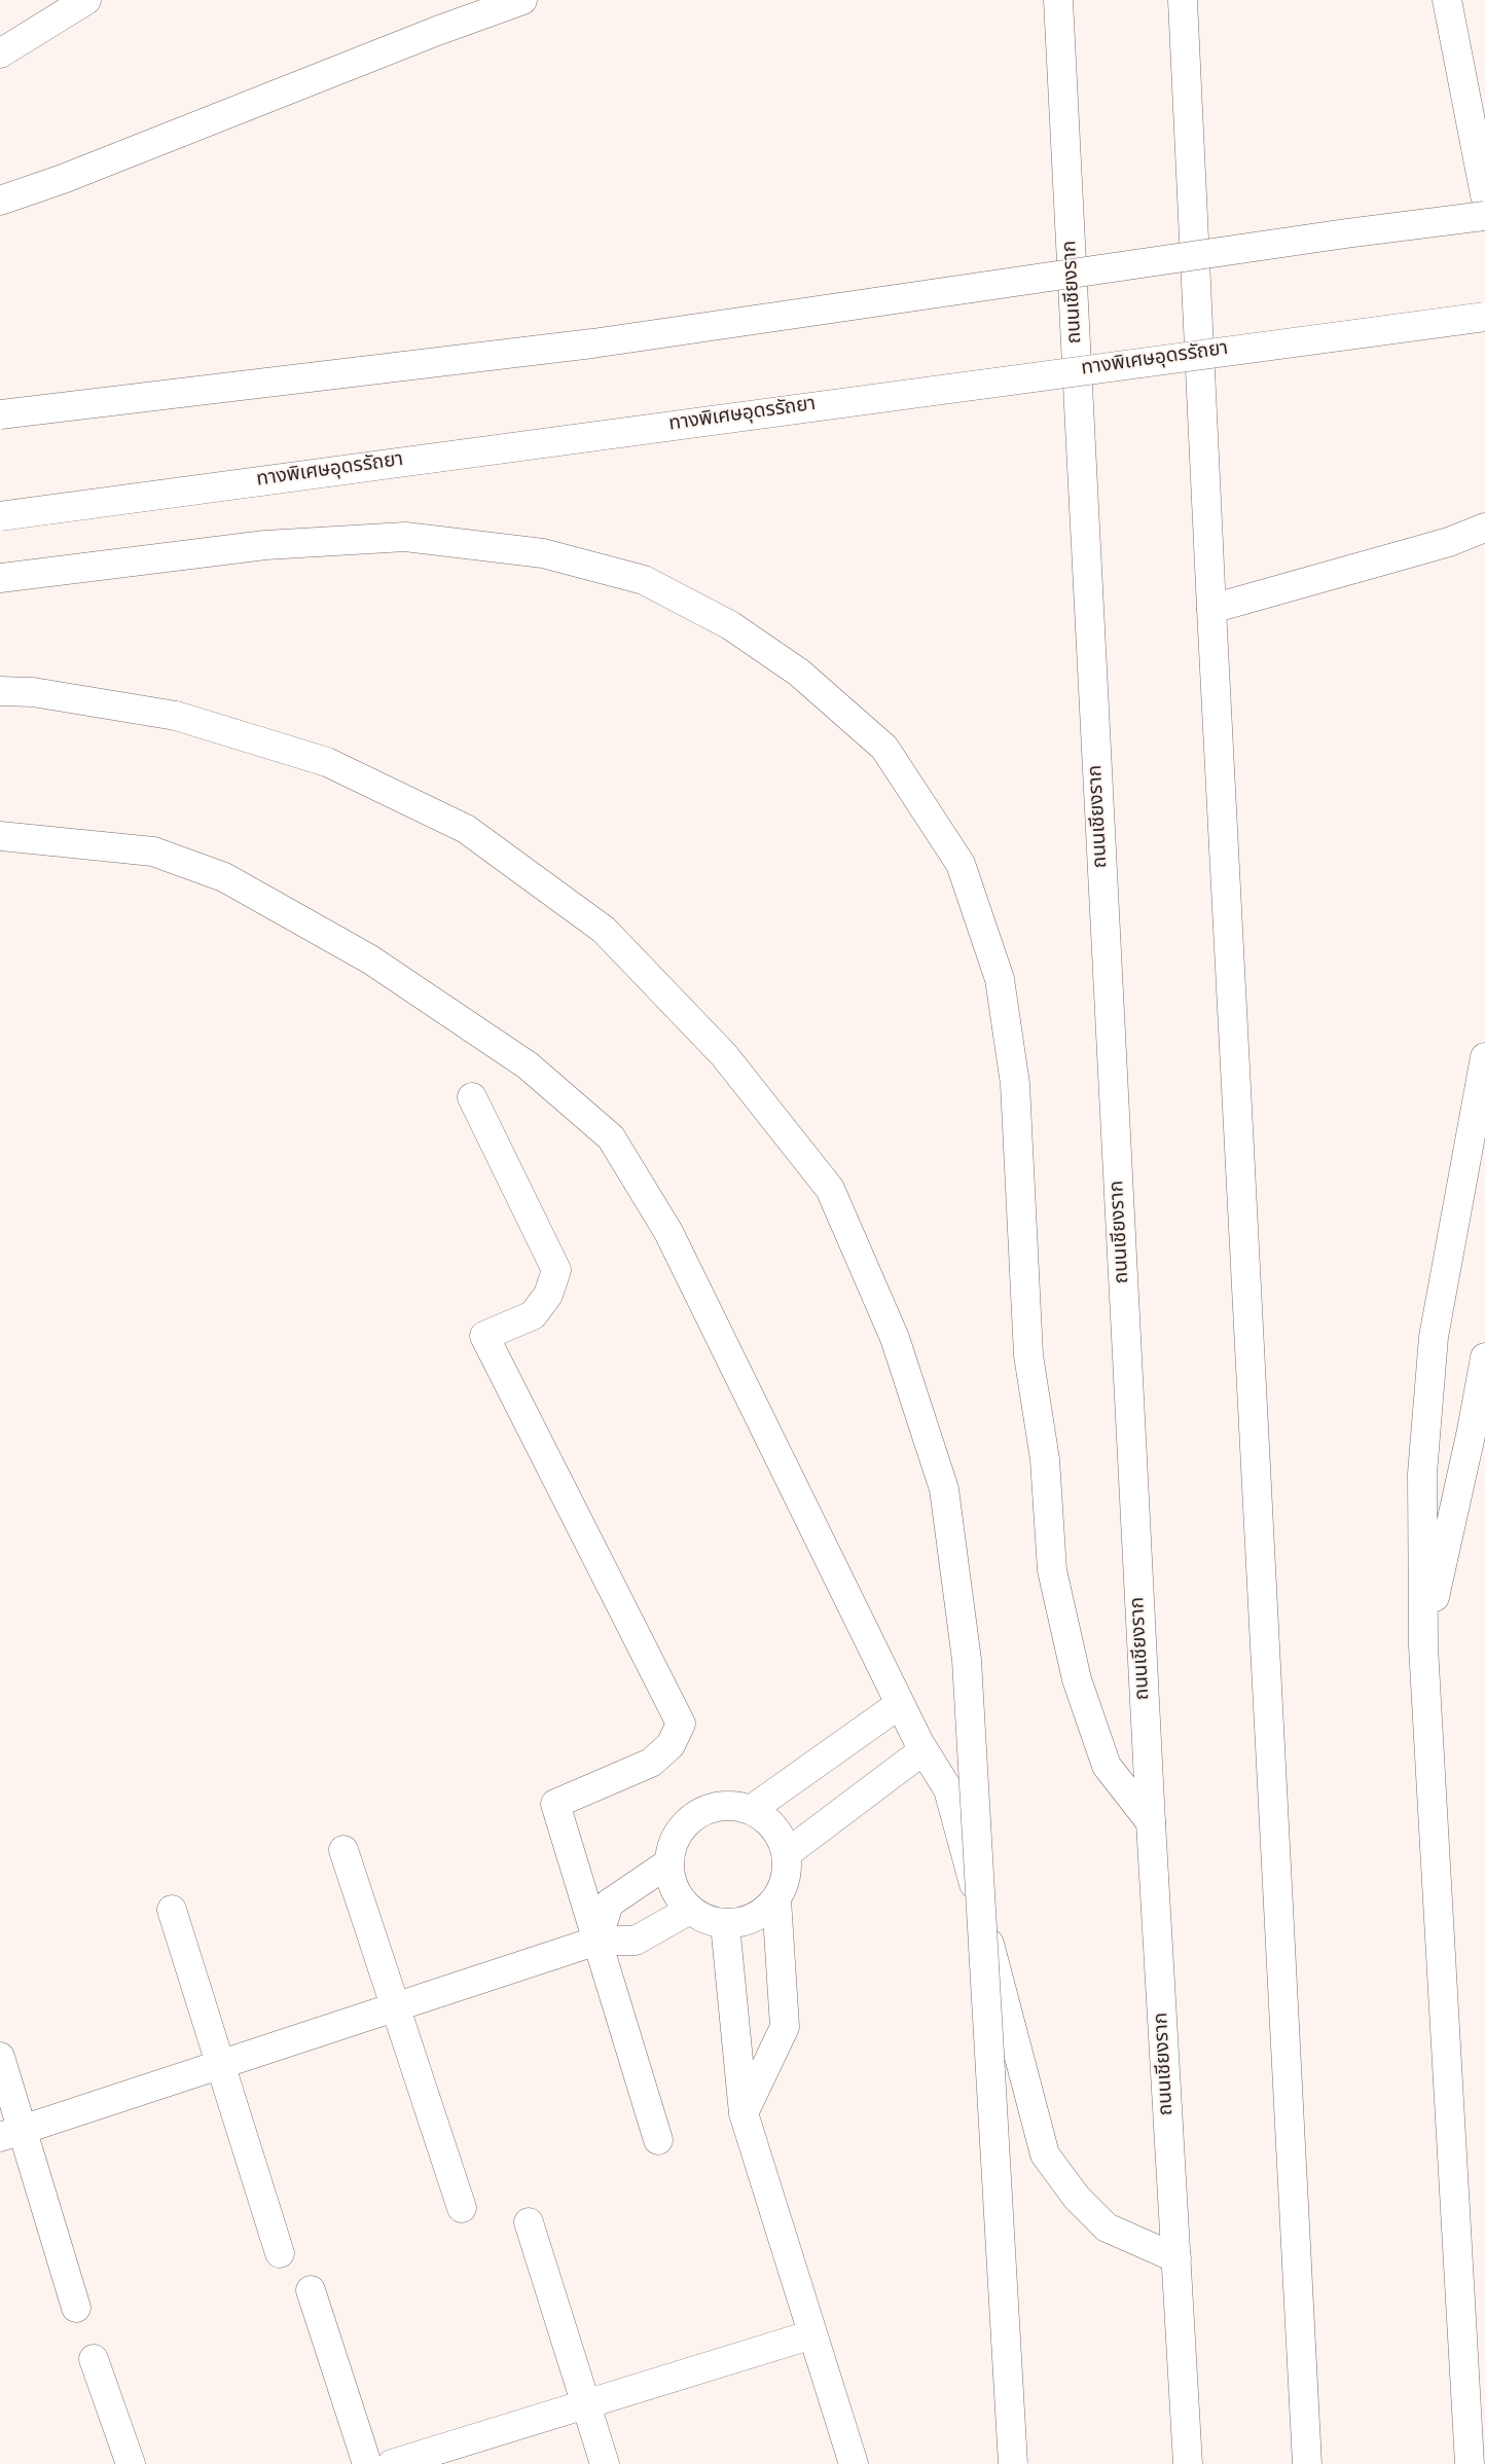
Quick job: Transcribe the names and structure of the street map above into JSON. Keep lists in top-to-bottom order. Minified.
{"streets":{"main road":["ถนนเชียงราก","ทางพิเศษอุดรรัถยา"]}}
